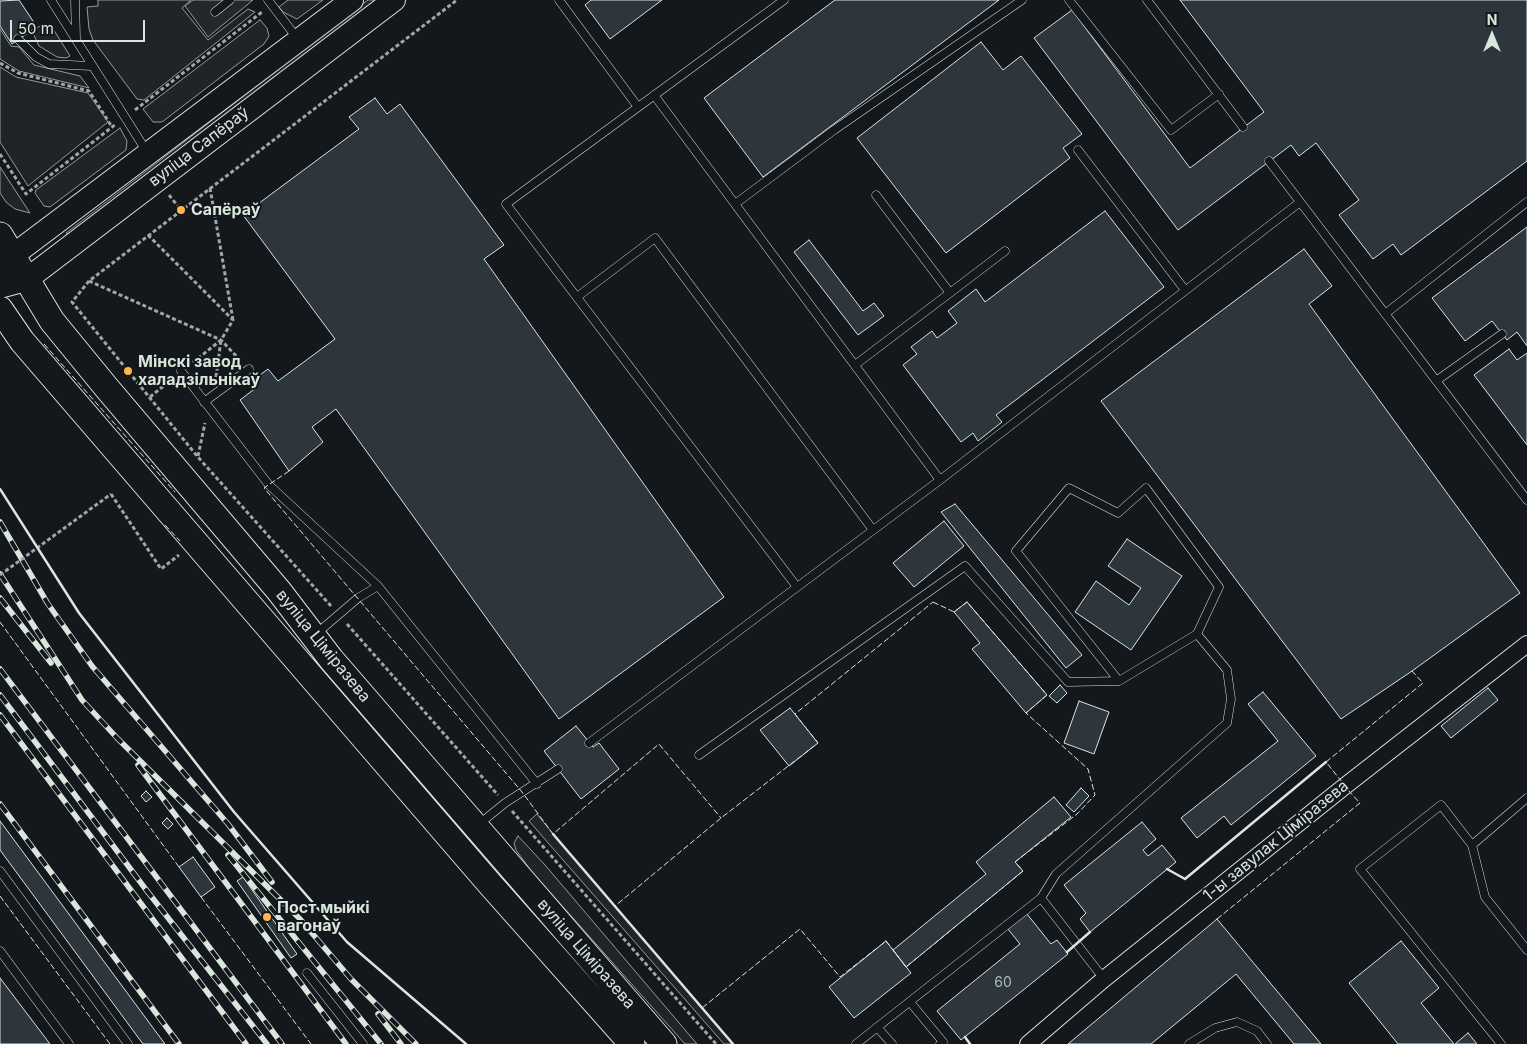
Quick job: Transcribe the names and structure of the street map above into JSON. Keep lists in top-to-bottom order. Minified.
{"streets":{"main road":["вуліца Сапёраў","вуліца Ціміразева"],"street":["1-ы завулак Ціміразева"]},"crossings":[["вуліца Сапёраў","вуліца Ціміразева"]],"places":["Сапёраў","Мінскі завод халадзільнікаў","Пост мыйкі вагонаў"],"house_numbers":["60"],"scale_bar":"50 m","north":"top"}
